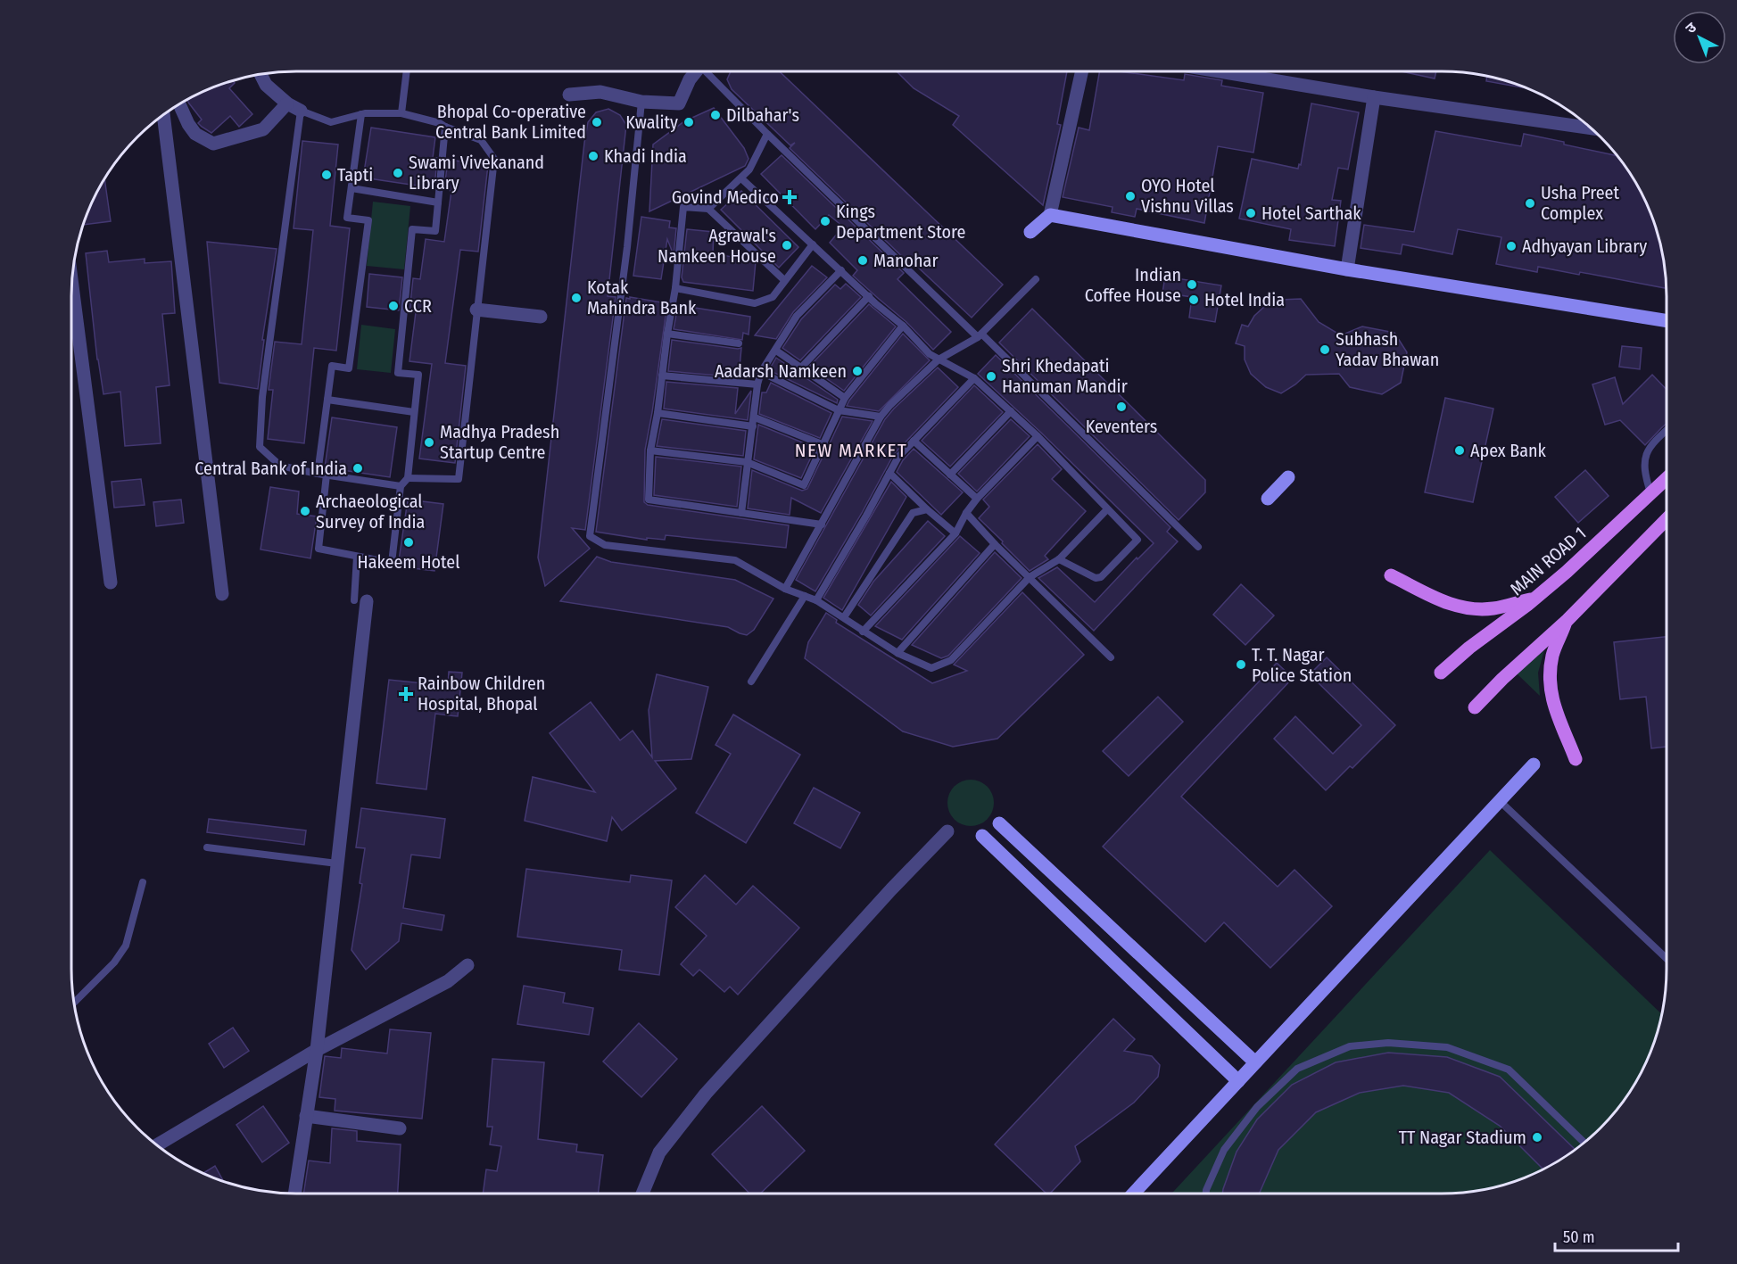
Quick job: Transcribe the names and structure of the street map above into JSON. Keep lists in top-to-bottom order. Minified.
{"streets":{"main road":["MAIN ROAD 1"]},"districts":["NEW MARKET"],"places":{"other":["Dilbahar's","Bhopal Co-operative Central Bank Limited","Kwality","Khadi India","Swami Vivekanand Library","Tapti","OYO Hotel Vishnu Villas","Usha Preet Complex","Hotel Sarthak","Kings Department Store","Agrawal's Namkeen House","Adhyayan Library","Manohar","Indian Coffee House","Kotak Mahindra Bank","Hotel India","CCR","Subhash Yadav Bhawan","Aadarsh Namkeen","Shri Khedapati Hanuman Mandir","Keventers","Madhya Pradesh Startup Centre","Apex Bank","Central Bank of India","Archaeological Survey of India","Hakeem Hotel","T. T. Nagar Police Station","TT Nagar Stadium"],"health":["Govind Medico","Rainbow Children Hospital, Bhopal"]},"scale_bar":"50 m","north":"top left"}
